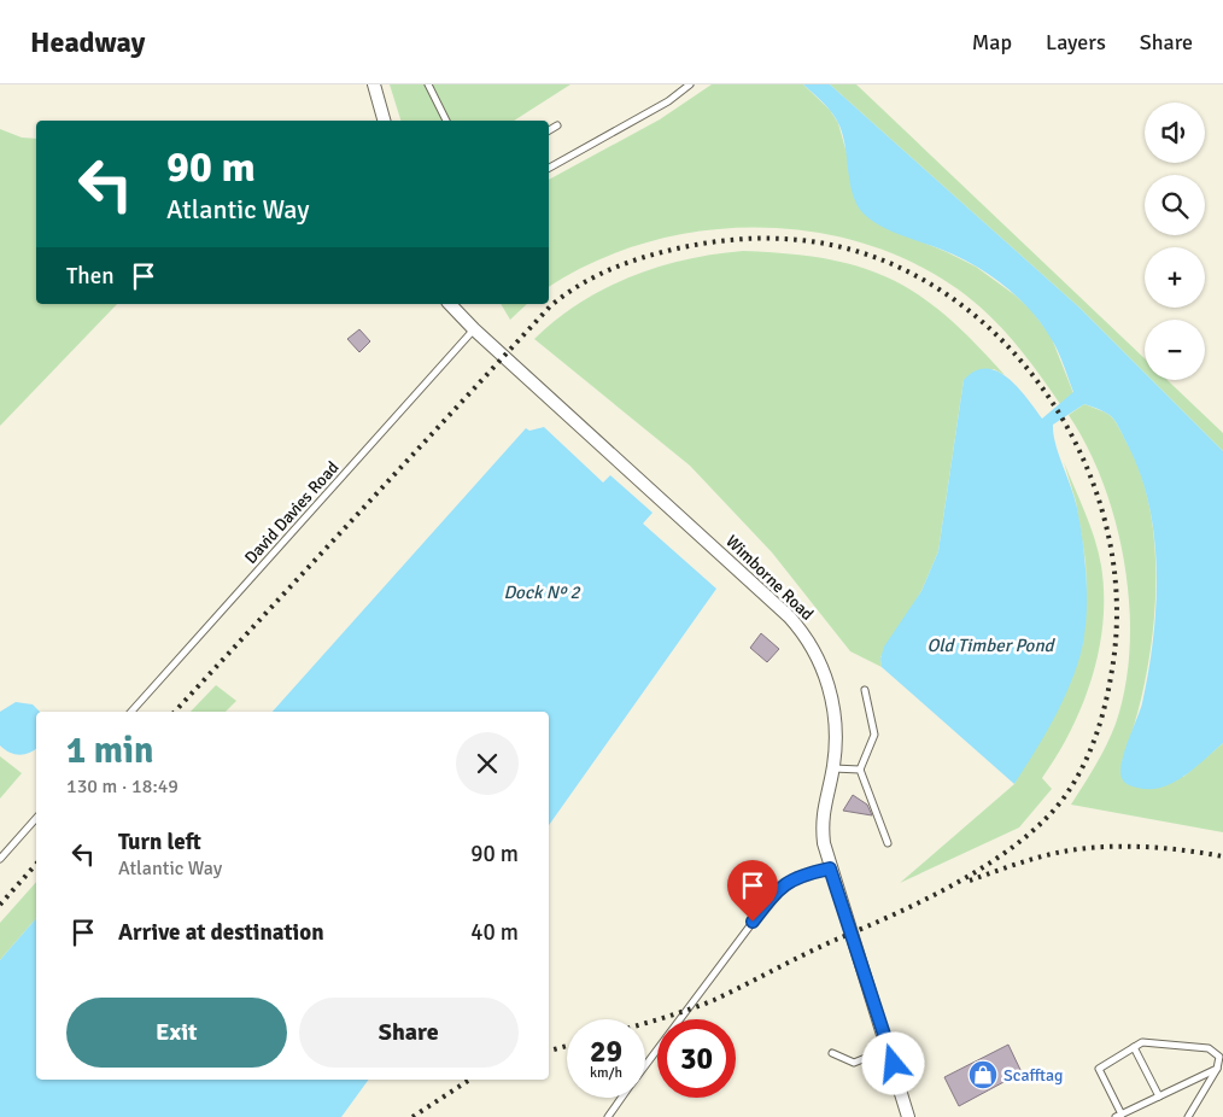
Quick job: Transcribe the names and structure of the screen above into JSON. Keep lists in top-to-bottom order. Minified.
{"streets":{"street":["Wimborne Road"],"lane":["David Davies Road"]},"crossings":[["David Davies Road","Wimborne Road"]],"water":["Dock Nº 2","Old Timber Pond"],"places":{"shop":["Scafftag"]},"page":{"header":"Headway","nav":["Map","Layers","Share"],"map_buttons":["+","−"],"turn":["90 m","Atlantic Way"],"then":"Then","heading":["1 min","130 m · 18:49"],"list":[{"name":"Turn left","note":"Atlantic Way","value":"90 m"},{"name":"Arrive at destination","value":"40 m"}],"buttons":["Exit","Share"],"speed":"29 km/h","limit":"30"}}
